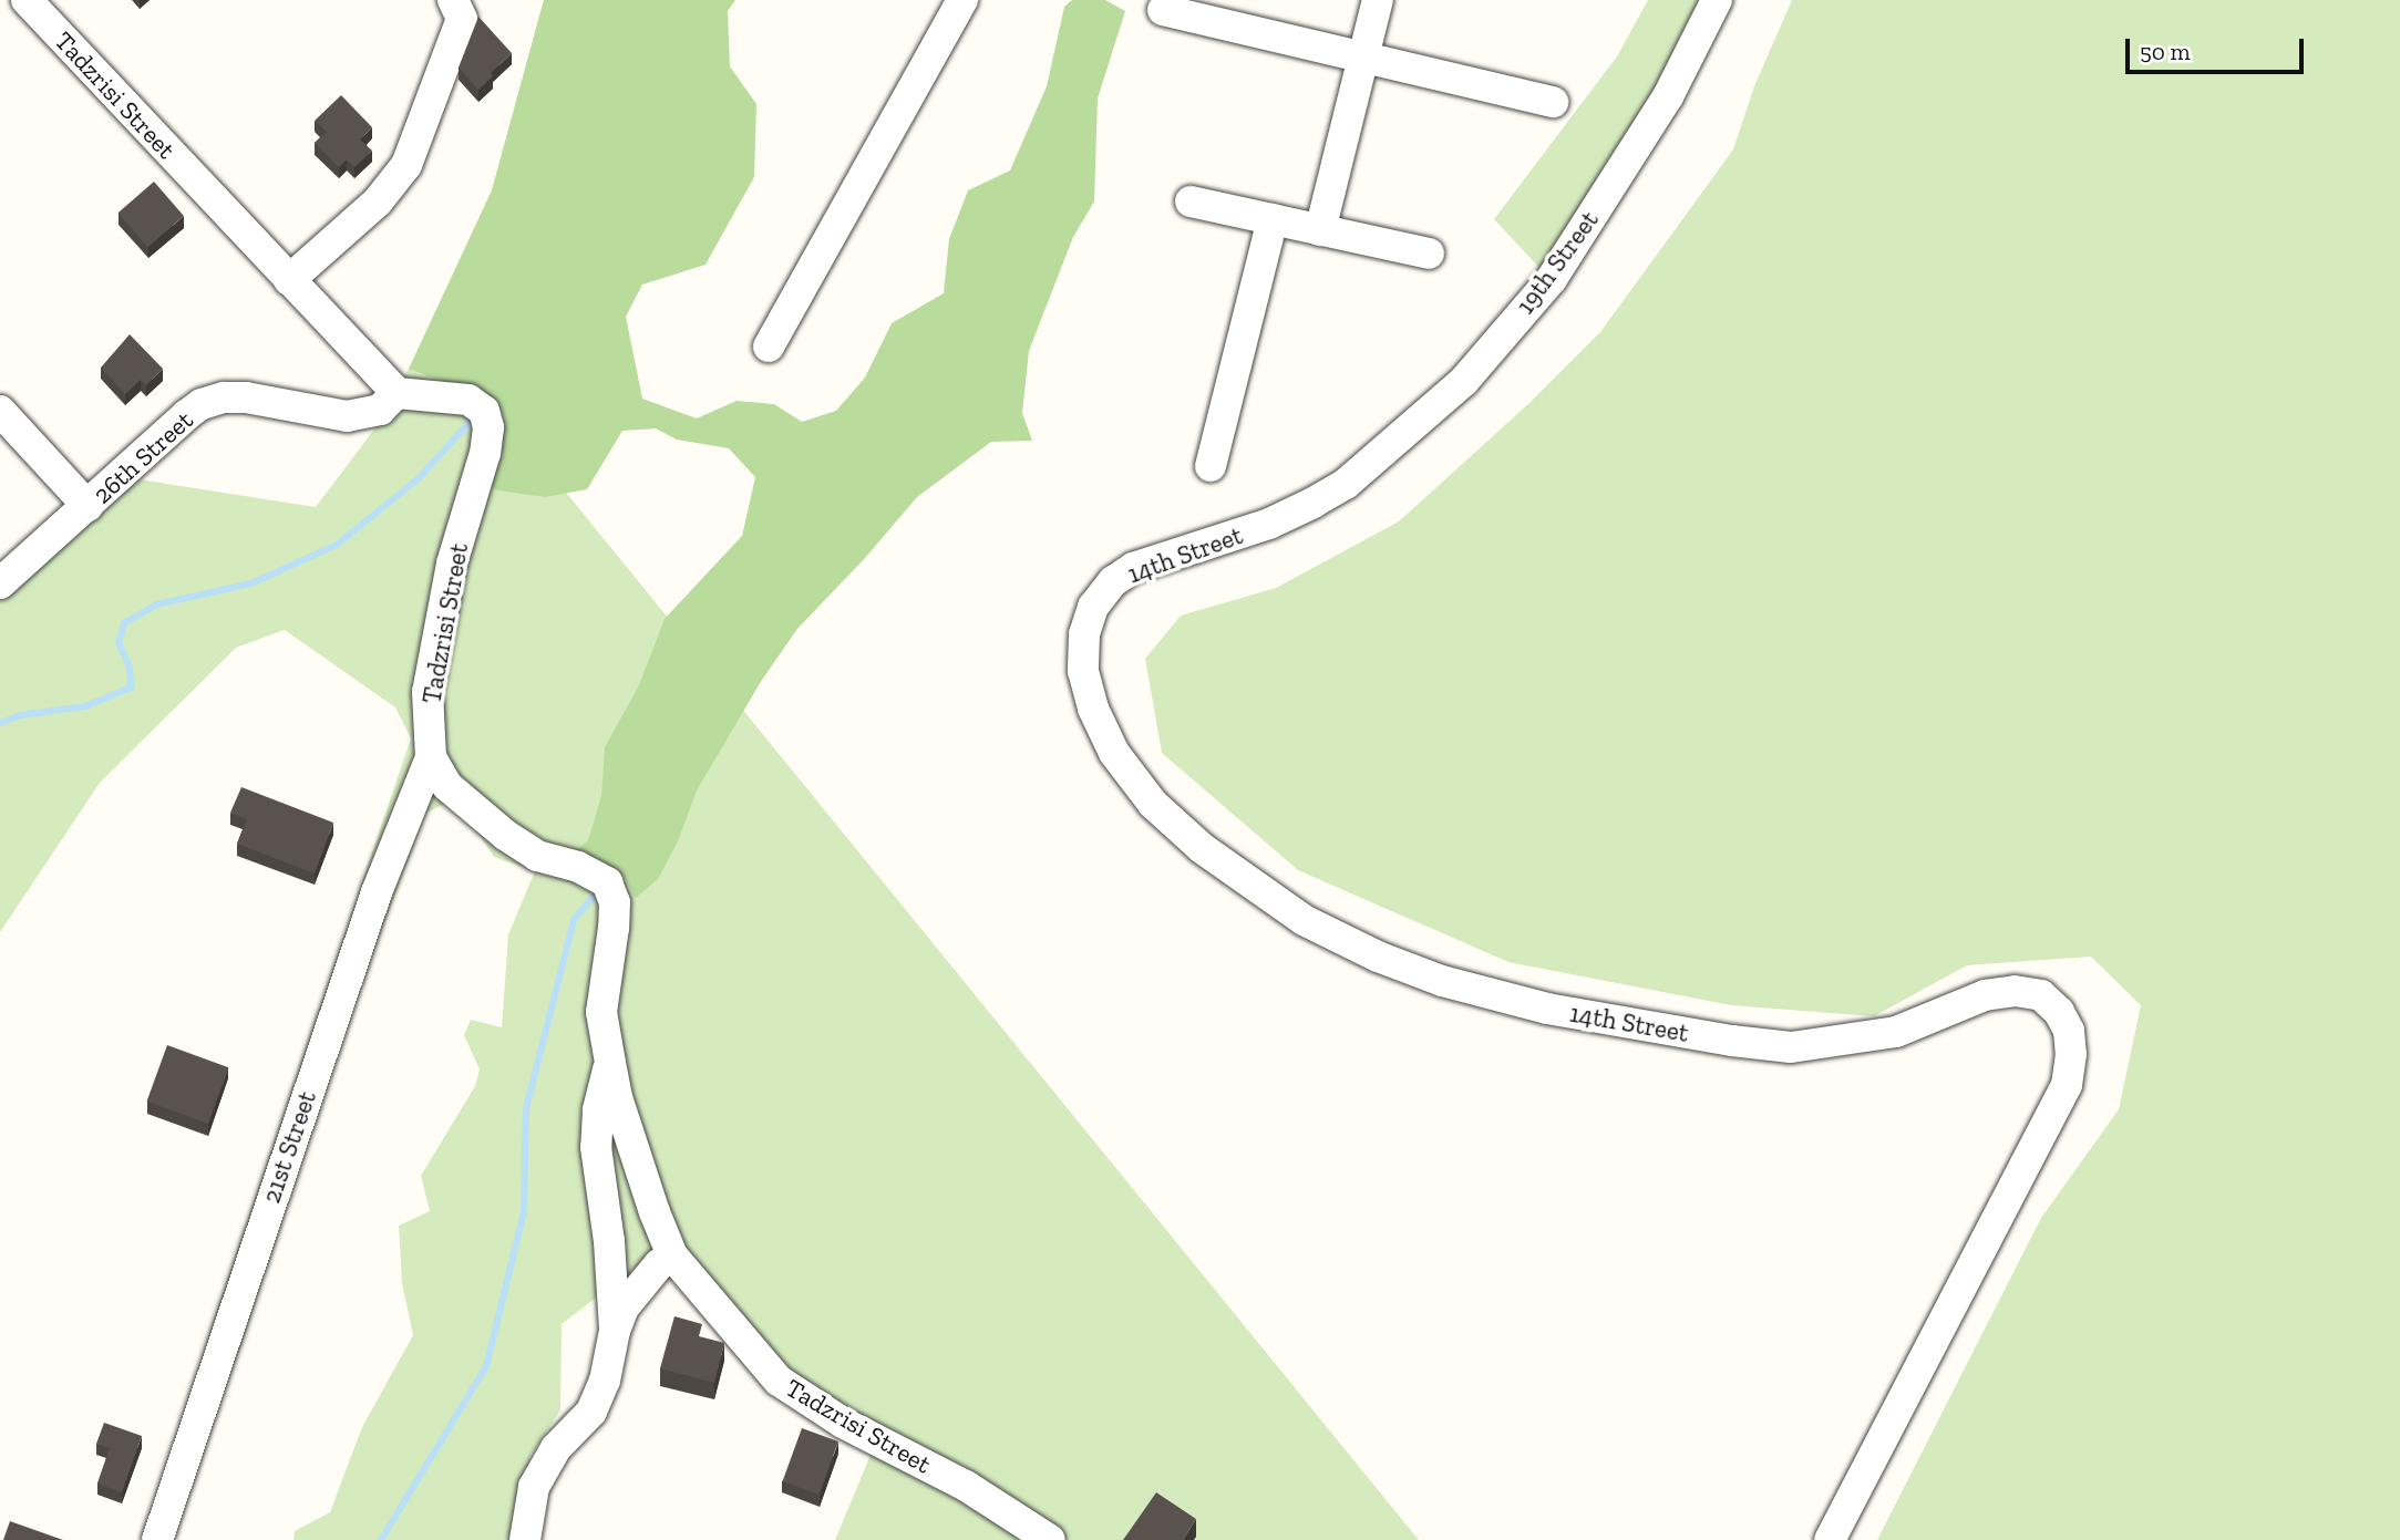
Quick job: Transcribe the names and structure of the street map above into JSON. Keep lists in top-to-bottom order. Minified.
{"streets":{"street":["Tadzrisi Street","19th Street","26th Street","14th Street","21st Street"]},"crossings":[["Tadzrisi Street","26th Street"],["Tadzrisi Street","21st Street"],["19th Street","14th Street"]],"scale_bar":"50 m"}
